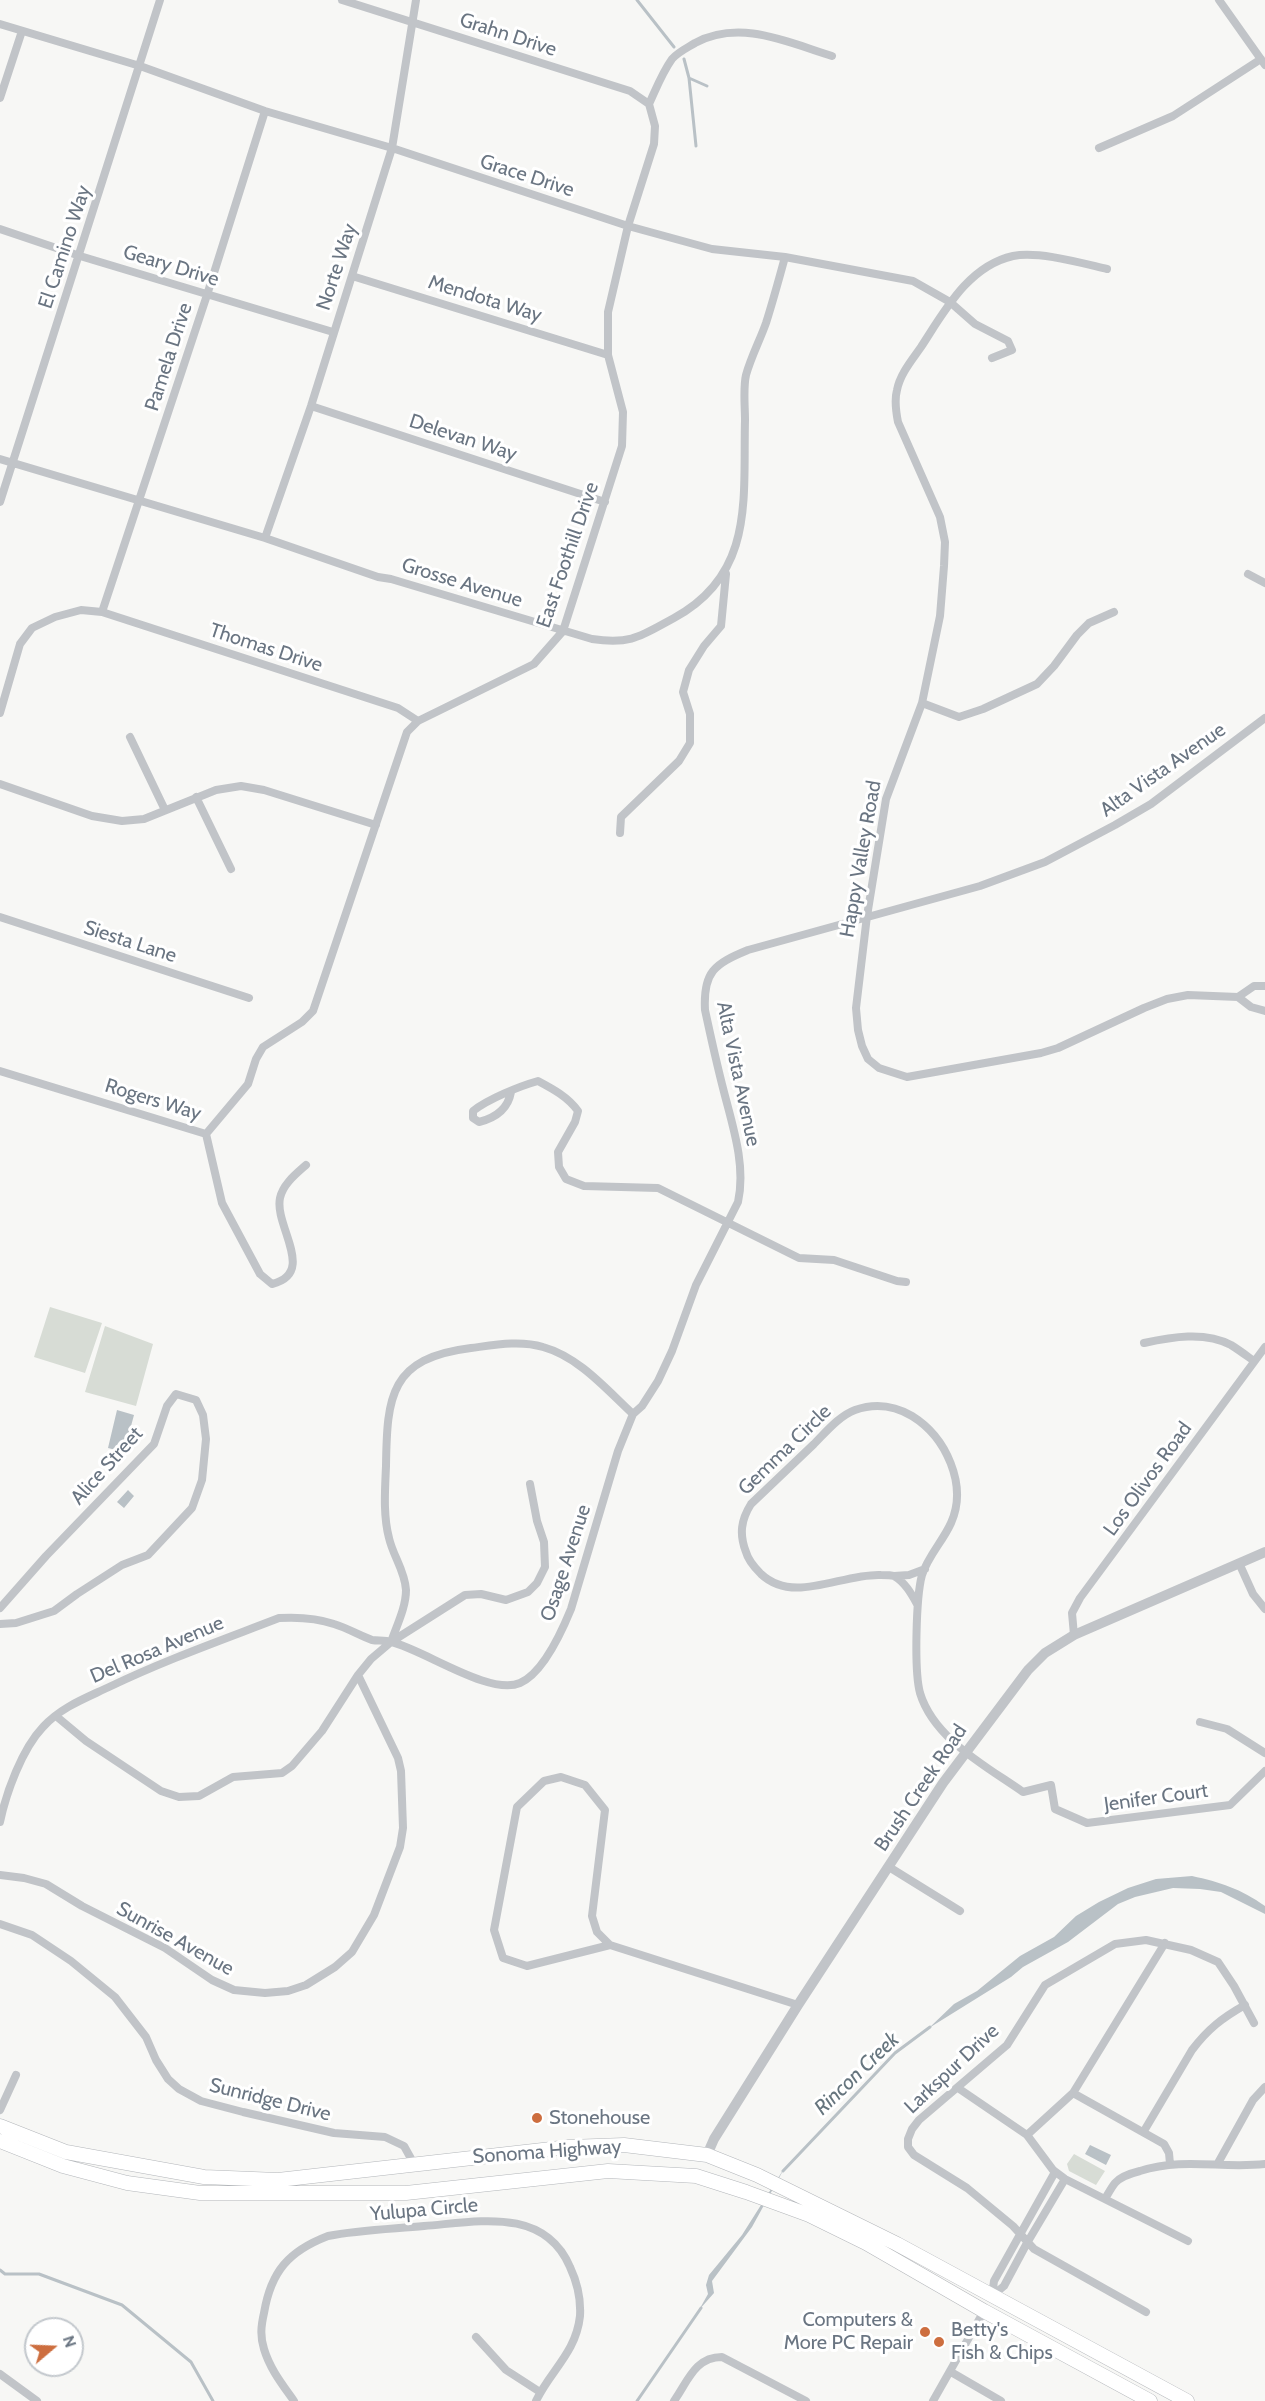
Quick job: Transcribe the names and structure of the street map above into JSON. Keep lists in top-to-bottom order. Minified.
{"streets":{"main road":["Sonoma Highway"],"street":["Grahn Drive","Grace Drive","El Camino Way","Geary Drive","Norte Way","Mendota Way","Pamela Drive","Delevan Way","East Foothill Drive","Grosse Avenue","Thomas Drive","Alta Vista Avenue","Happy Valley Road","Siesta Lane","Rogers Way","Gemma Circle","Alice Street","Los Olivos Road","Osage Avenue","Del Rosa Avenue","Brush Creek Road","Jenifer Court","Sunrise Avenue","Larkspur Drive","Sunridge Drive","Yulupa Circle"]},"crossings":[["Grahn Drive","Norte Way"],["Grahn Drive","East Foothill Drive"],["Grace Drive","El Camino Way"],["Grace Drive","Norte Way"],["Grace Drive","Pamela Drive"],["Grace Drive","East Foothill Drive"],["Grace Drive","Grosse Avenue"],["Grace Drive","Happy Valley Road"],["El Camino Way","Geary Drive"],["El Camino Way","Grosse Avenue"],["Geary Drive","Norte Way"],["Geary Drive","Pamela Drive"],["Norte Way","Mendota Way"],["Norte Way","Delevan Way"],["Norte Way","Grosse Avenue"],["Mendota Way","East Foothill Drive"],["Pamela Drive","Grosse Avenue"],["Pamela Drive","Thomas Drive"],["Delevan Way","East Foothill Drive"],["East Foothill Drive","Grosse Avenue"],["East Foothill Drive","Thomas Drive"],["Alta Vista Avenue","Happy Valley Road"],["Alta Vista Avenue","Osage Avenue"],["Gemma Circle","Brush Creek Road"],["Gemma Circle","Jenifer Court"],["Los Olivos Road","Brush Creek Road"],["Osage Avenue","Del Rosa Avenue"],["Brush Creek Road","Jenifer Court"],["Brush Creek Road","Sonoma Highway"],["Sunridge Drive","Sonoma Highway"]],"water":["Rincon Creek"],"places":["Stonehouse","Computers & More PC Repair","Betty's Fish & Chips"],"north":"right"}
